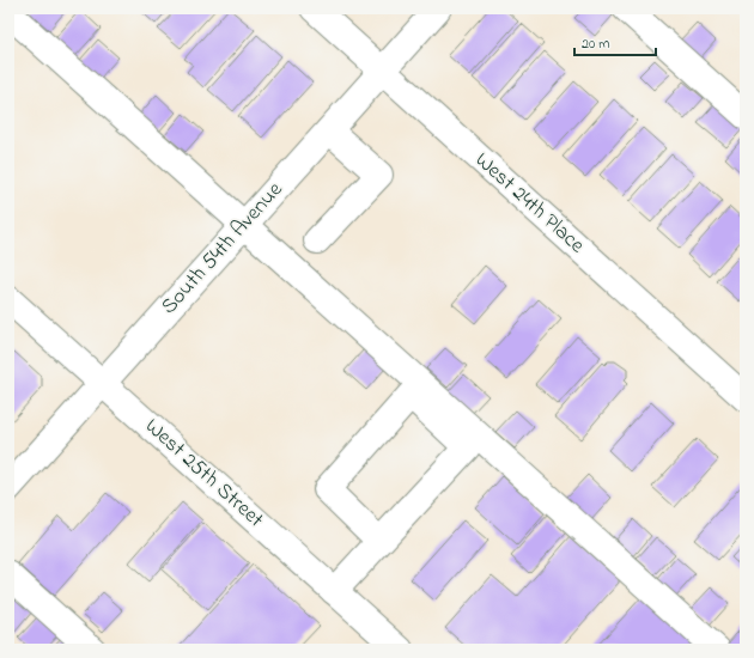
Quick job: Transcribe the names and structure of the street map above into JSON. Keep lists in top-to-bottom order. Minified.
{"streets":{"street":["West 24th Place","South 54th Avenue","West 25th Street"]},"crossings":[["West 24th Place","South 54th Avenue"],["South 54th Avenue","West 25th Street"]],"scale_bar":"20 m"}
